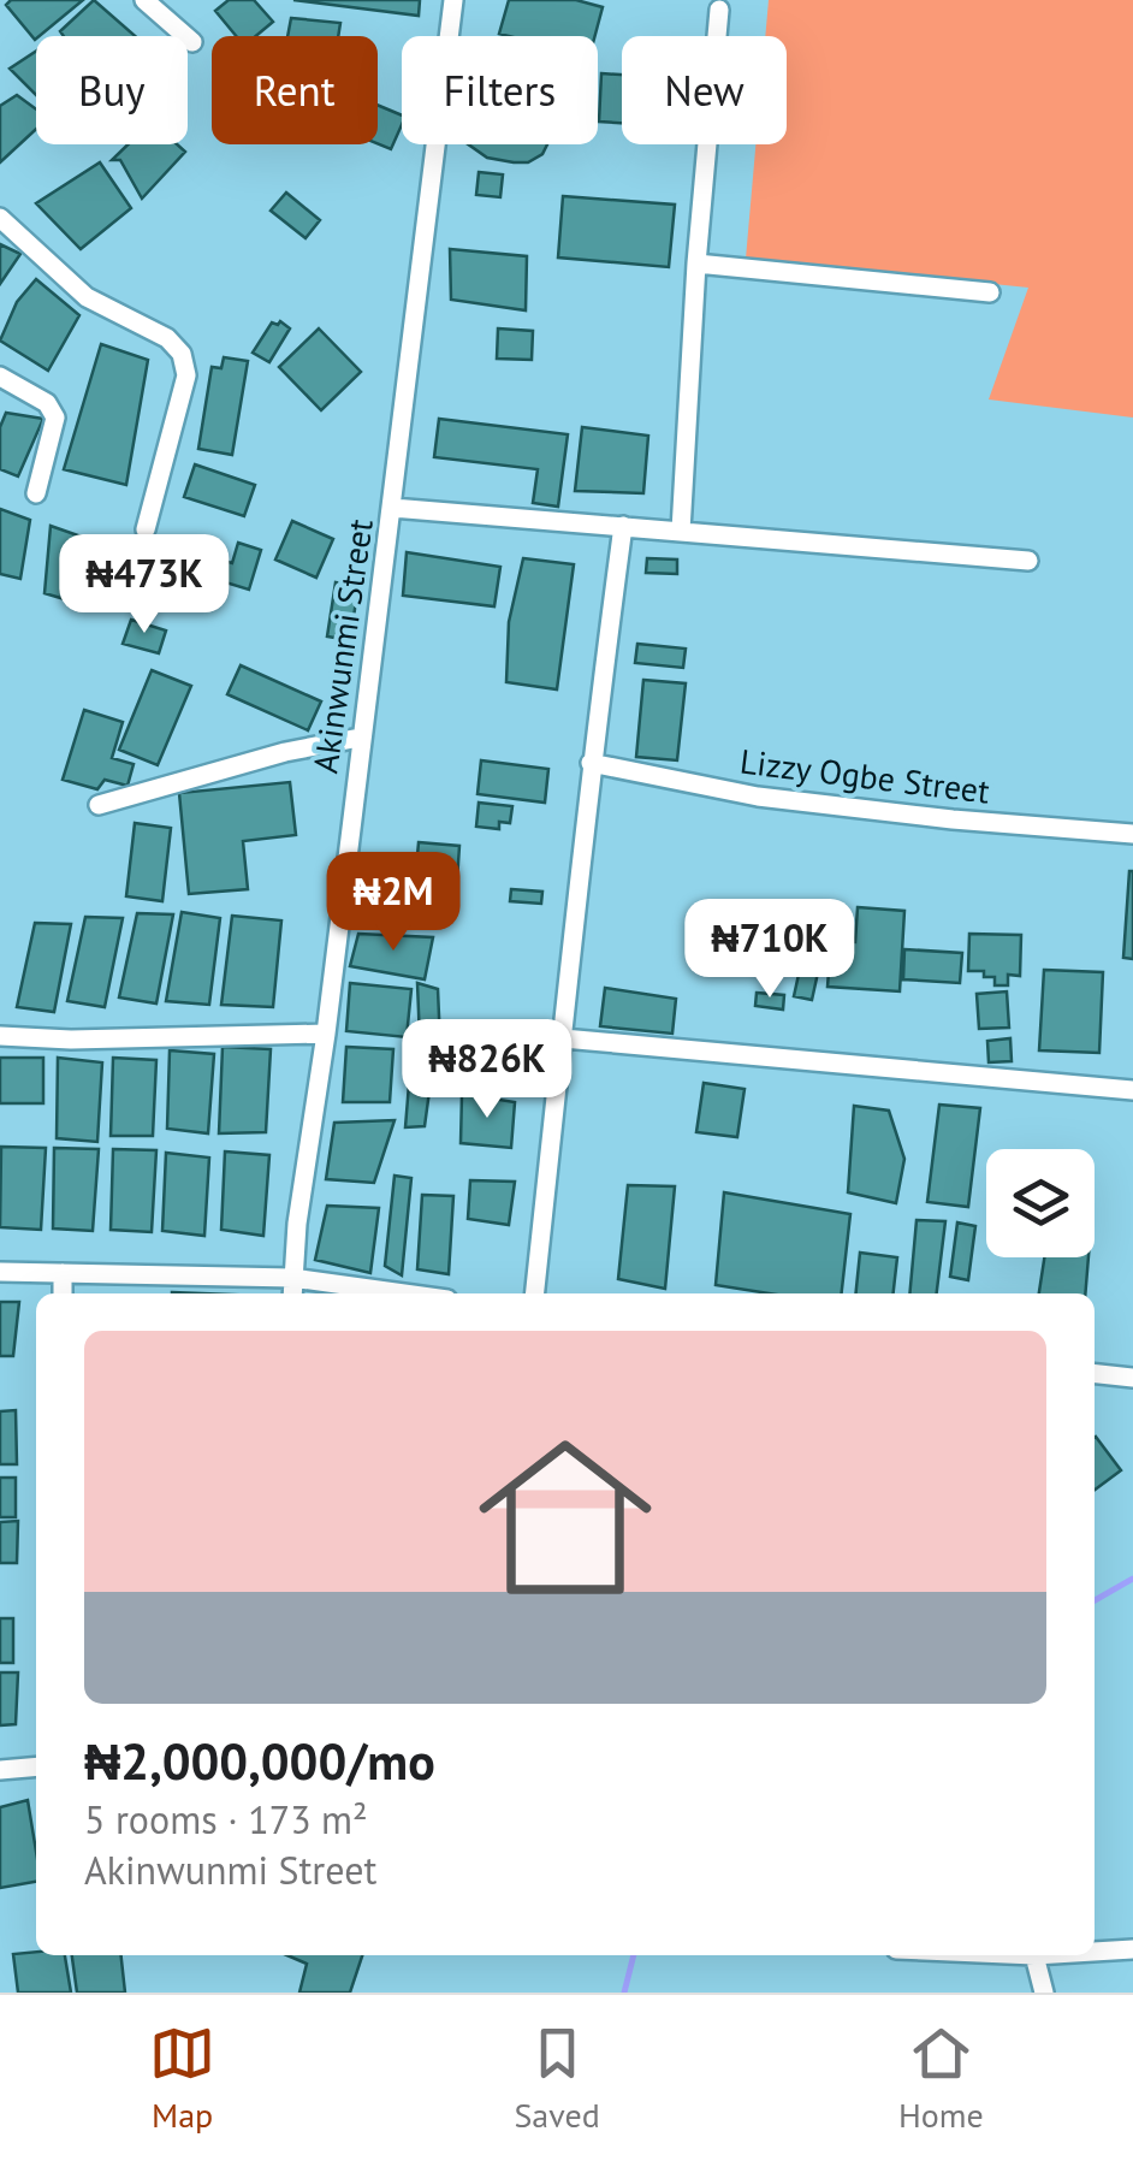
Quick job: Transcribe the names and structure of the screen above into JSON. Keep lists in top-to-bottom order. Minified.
{"streets":{"street":["Akinwunmi Street","Lizzy Ogbe Street"]},"page":{"chip":["Buy","Rent","Filters","New"],"price":["₦473K","₦2M","₦710K","₦826K"],"list":[{"name":"₦2,000,000/mo","note":"5 rooms · 173 m² · Akinwunmi Street"}],"tabs":["Map","Saved","Home"]}}
